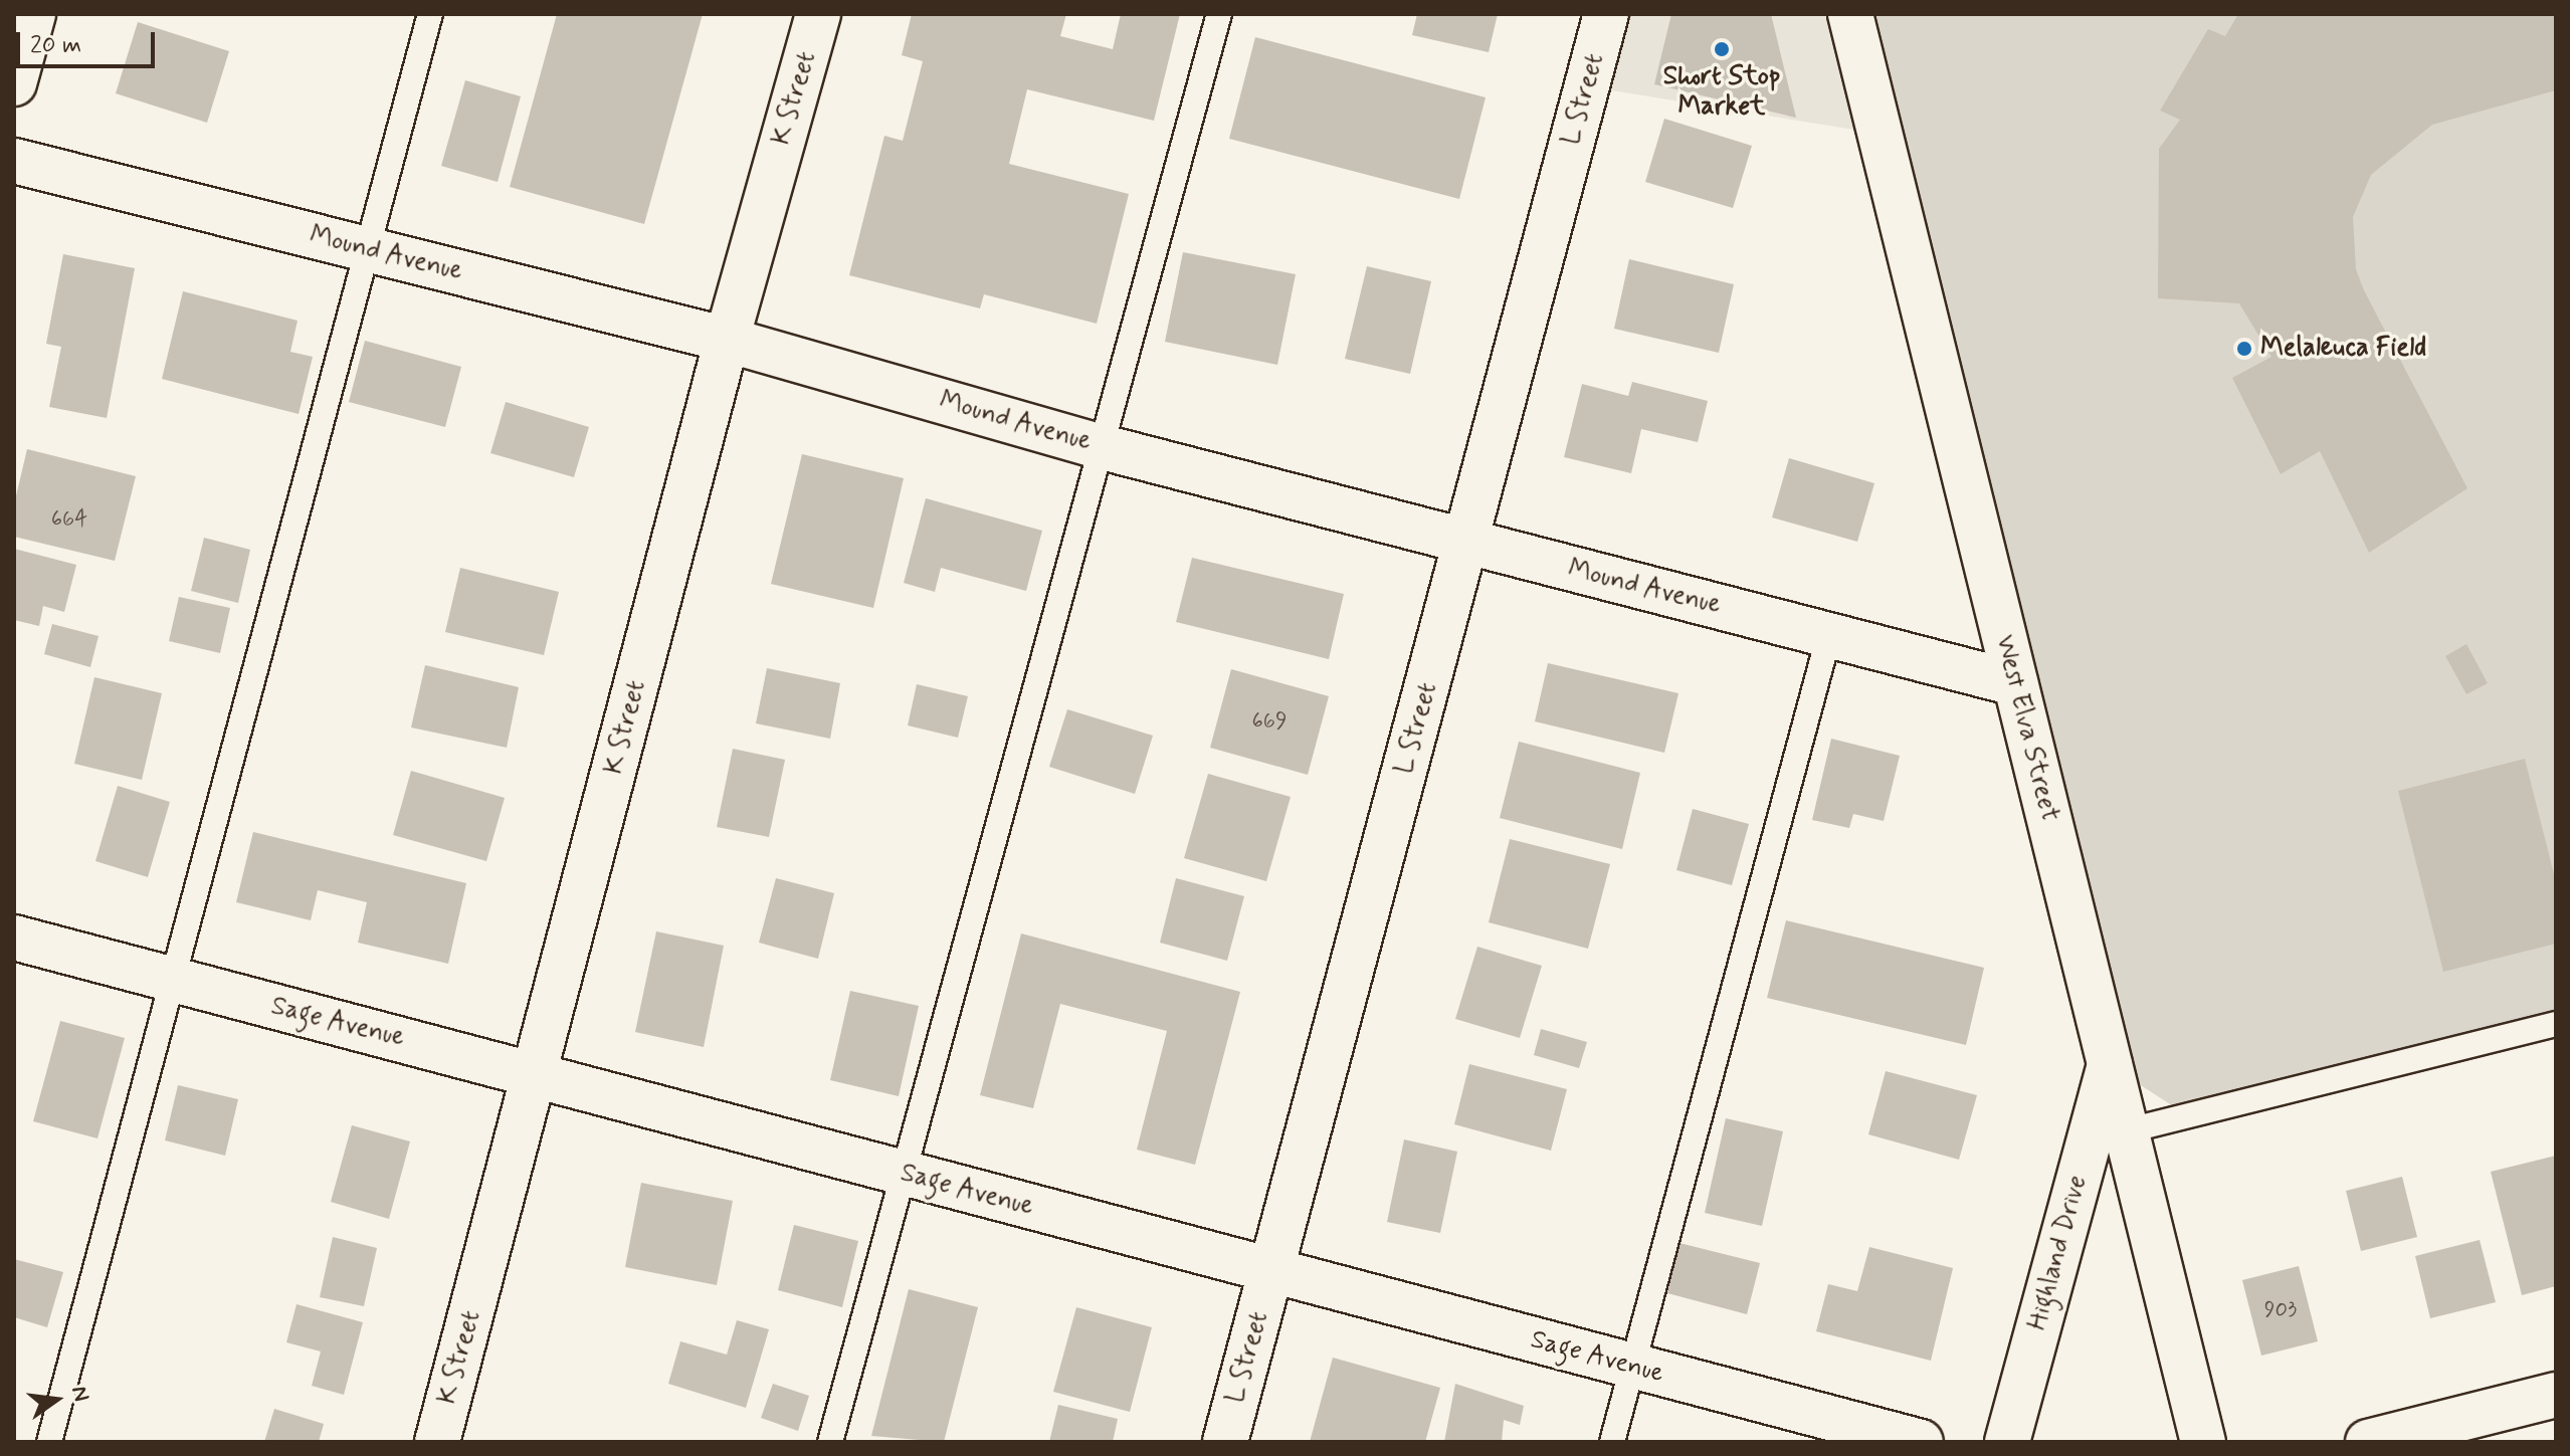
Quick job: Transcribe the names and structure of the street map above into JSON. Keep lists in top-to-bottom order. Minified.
{"streets":{"street":["K Street","L Street","Mound Avenue","West Elva Street","Sage Avenue","Highland Drive"]},"crossings":[["K Street","Mound Avenue"],["K Street","Sage Avenue"],["L Street","Mound Avenue"],["L Street","Sage Avenue"],["Mound Avenue","West Elva Street"],["West Elva Street","Highland Drive"]],"places":["Short Stop Market","Melaleuca Field"],"house_numbers":["664","669","903"],"scale_bar":"20 m","north":"right"}
